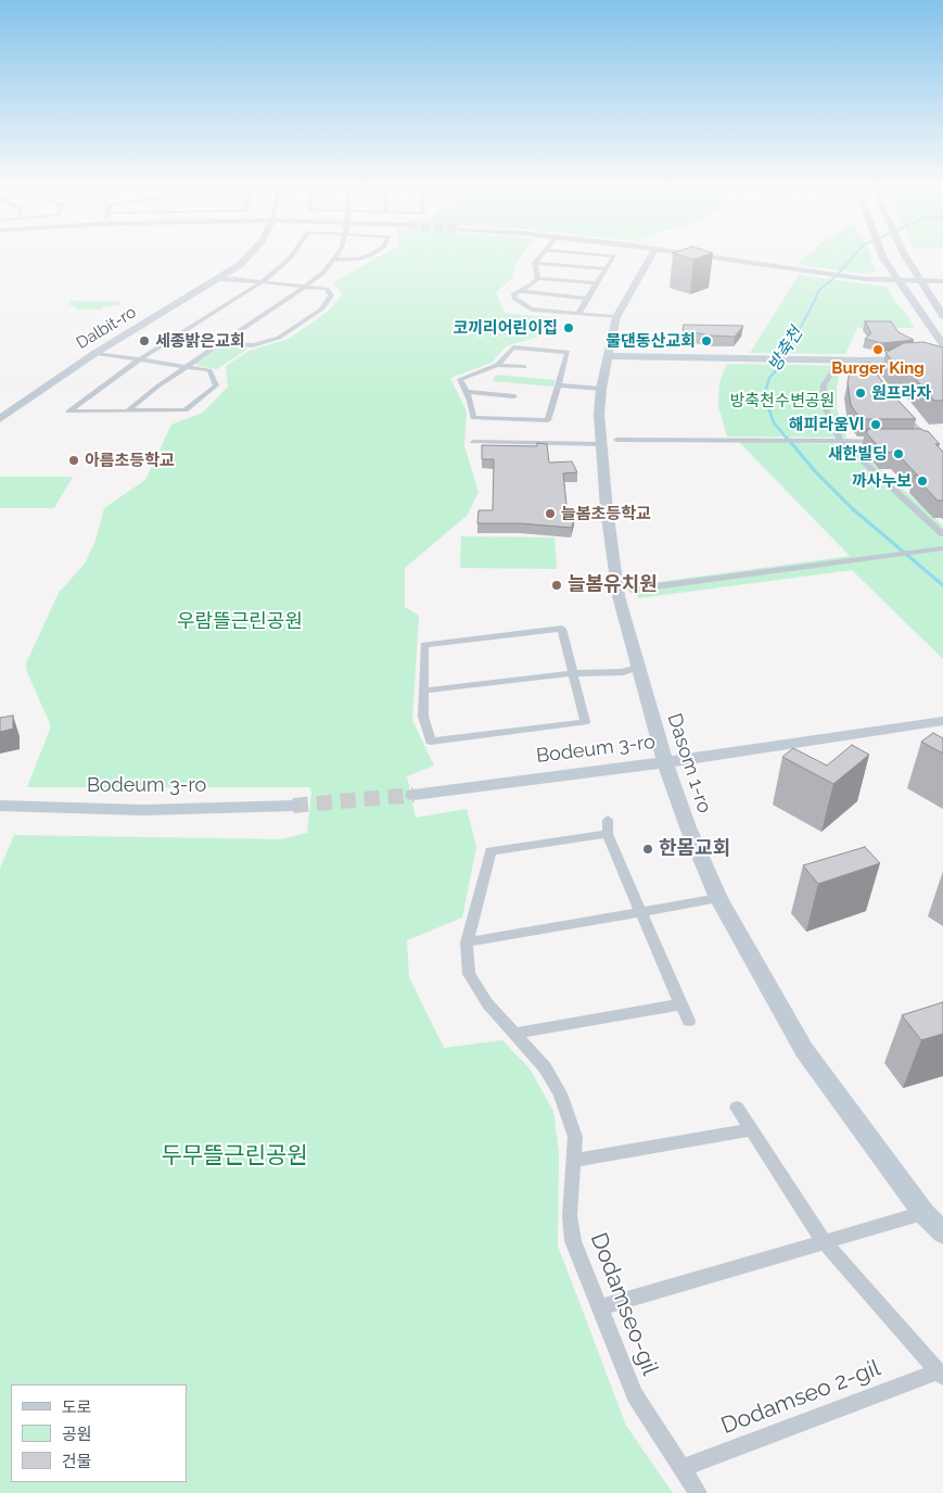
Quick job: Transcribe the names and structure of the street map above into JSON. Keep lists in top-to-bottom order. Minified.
{"streets":{"street":["Dalbit-ro","Bodeum 3-ro","Dasom 1-ro","Dodamseo-gil","Dodamseo 2-gil"]},"crossings":[["Bodeum 3-ro","Dasom 1-ro"],["Dodamseo-gil","Dodamseo 2-gil"]],"water":["방축천"],"parks":["방축천수변공원","우람뜰근린공원","두무뜰근린공원"],"places":["코끼리어린이집","세종밝은교회","물댄동산교회","Burger King","원프라자","해피라움Ⅵ","새한빌딩","아름초등학교","까사누보","늘봄초등학교","늘봄유치원","한몸교회"],"legend":["도로","공원","건물"]}
